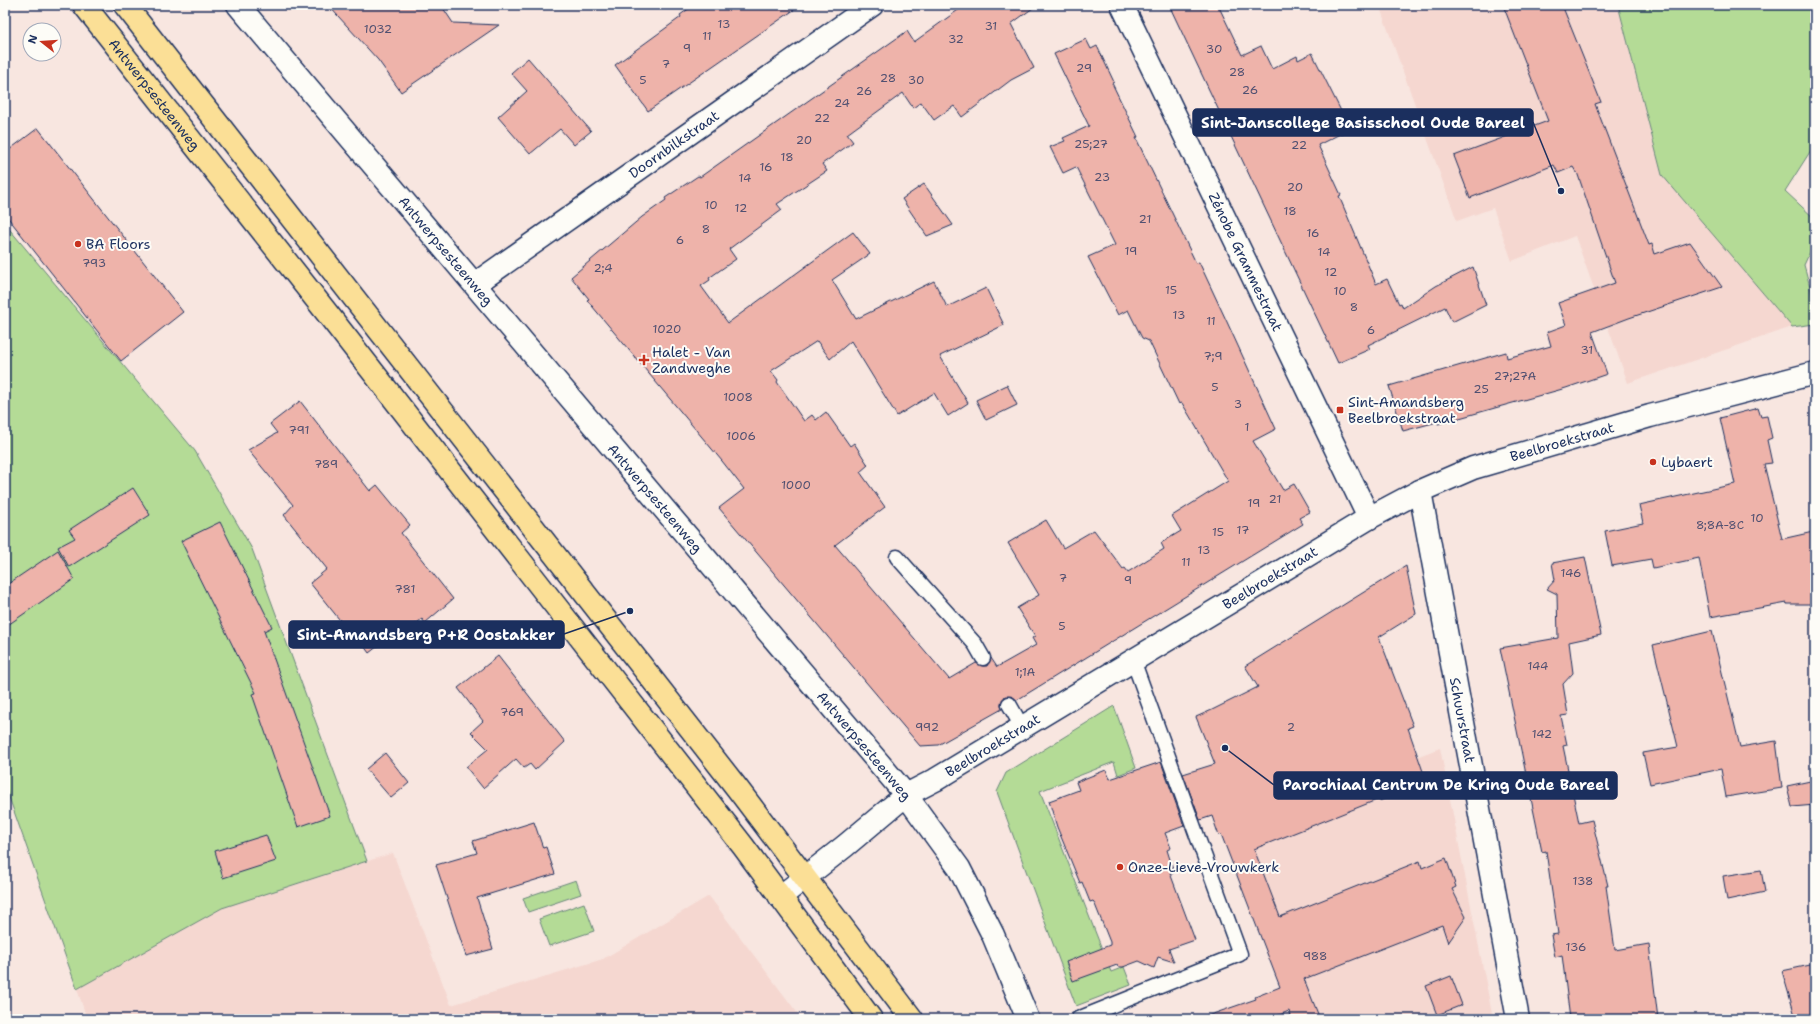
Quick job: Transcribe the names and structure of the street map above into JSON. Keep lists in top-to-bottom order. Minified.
{"streets":{"main road":["Antwerpsesteenweg"],"street":["Doornbilkstraat","Zénobe Grammestraat","Beelbroekstraat","Schuurstraat"]},"crossings":[["Antwerpsesteenweg","Doornbilkstraat"],["Antwerpsesteenweg","Beelbroekstraat"],["Zénobe Grammestraat","Beelbroekstraat"],["Beelbroekstraat","Schuurstraat"]],"places":{"other":["Sint-Janscollege Basisschool Oude Bareel","BA Floors","Lybaert","Sint-Amandsberg P+R Oostakker","Parochiaal Centrum De Kring Oude Bareel","Onze-Lieve-Vrouwkerk"],"health":["Halet - Van Zandweghe"],"transit":["Sint-Amandsberg Beelbroekstraat"]},"house_numbers":["13","31","1032","11","32","9","30","7","29","28","28","5","30","26","26","24","22","20","25;27","22","18","16","23","14","20","10","12","18","21","8","16","6","19","14","793","2;4","12","15","10","8","13","11","1020","6","31","7;9","27;27A","5","25","1008","3","1","791","1006","789","1000","21","19","10","8;8A-8C","17","15","13","11","146","7","9","781","5","144","1;1A","769","992","2","142","138","136","988"],"north":"left"}
